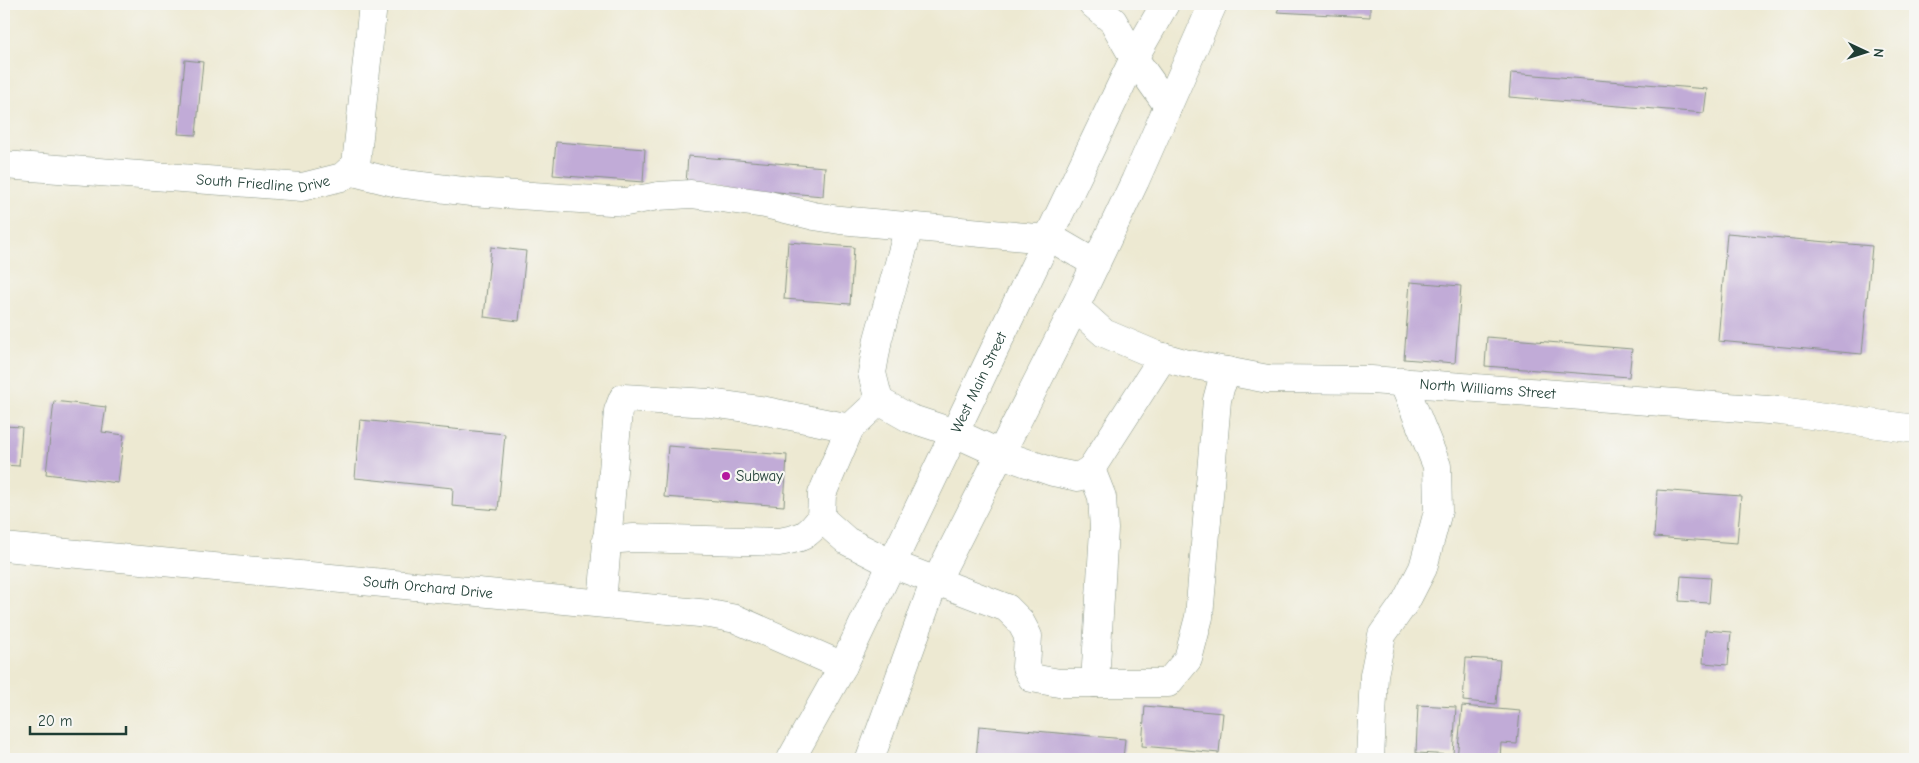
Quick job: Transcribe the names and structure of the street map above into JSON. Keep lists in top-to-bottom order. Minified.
{"streets":{"main road":["South Friedline Drive","West Main Street","North Williams Street","South Orchard Drive"]},"crossings":[["West Main Street","South Orchard Drive"]],"places":["Subway"],"scale_bar":"20 m","north":"right"}
